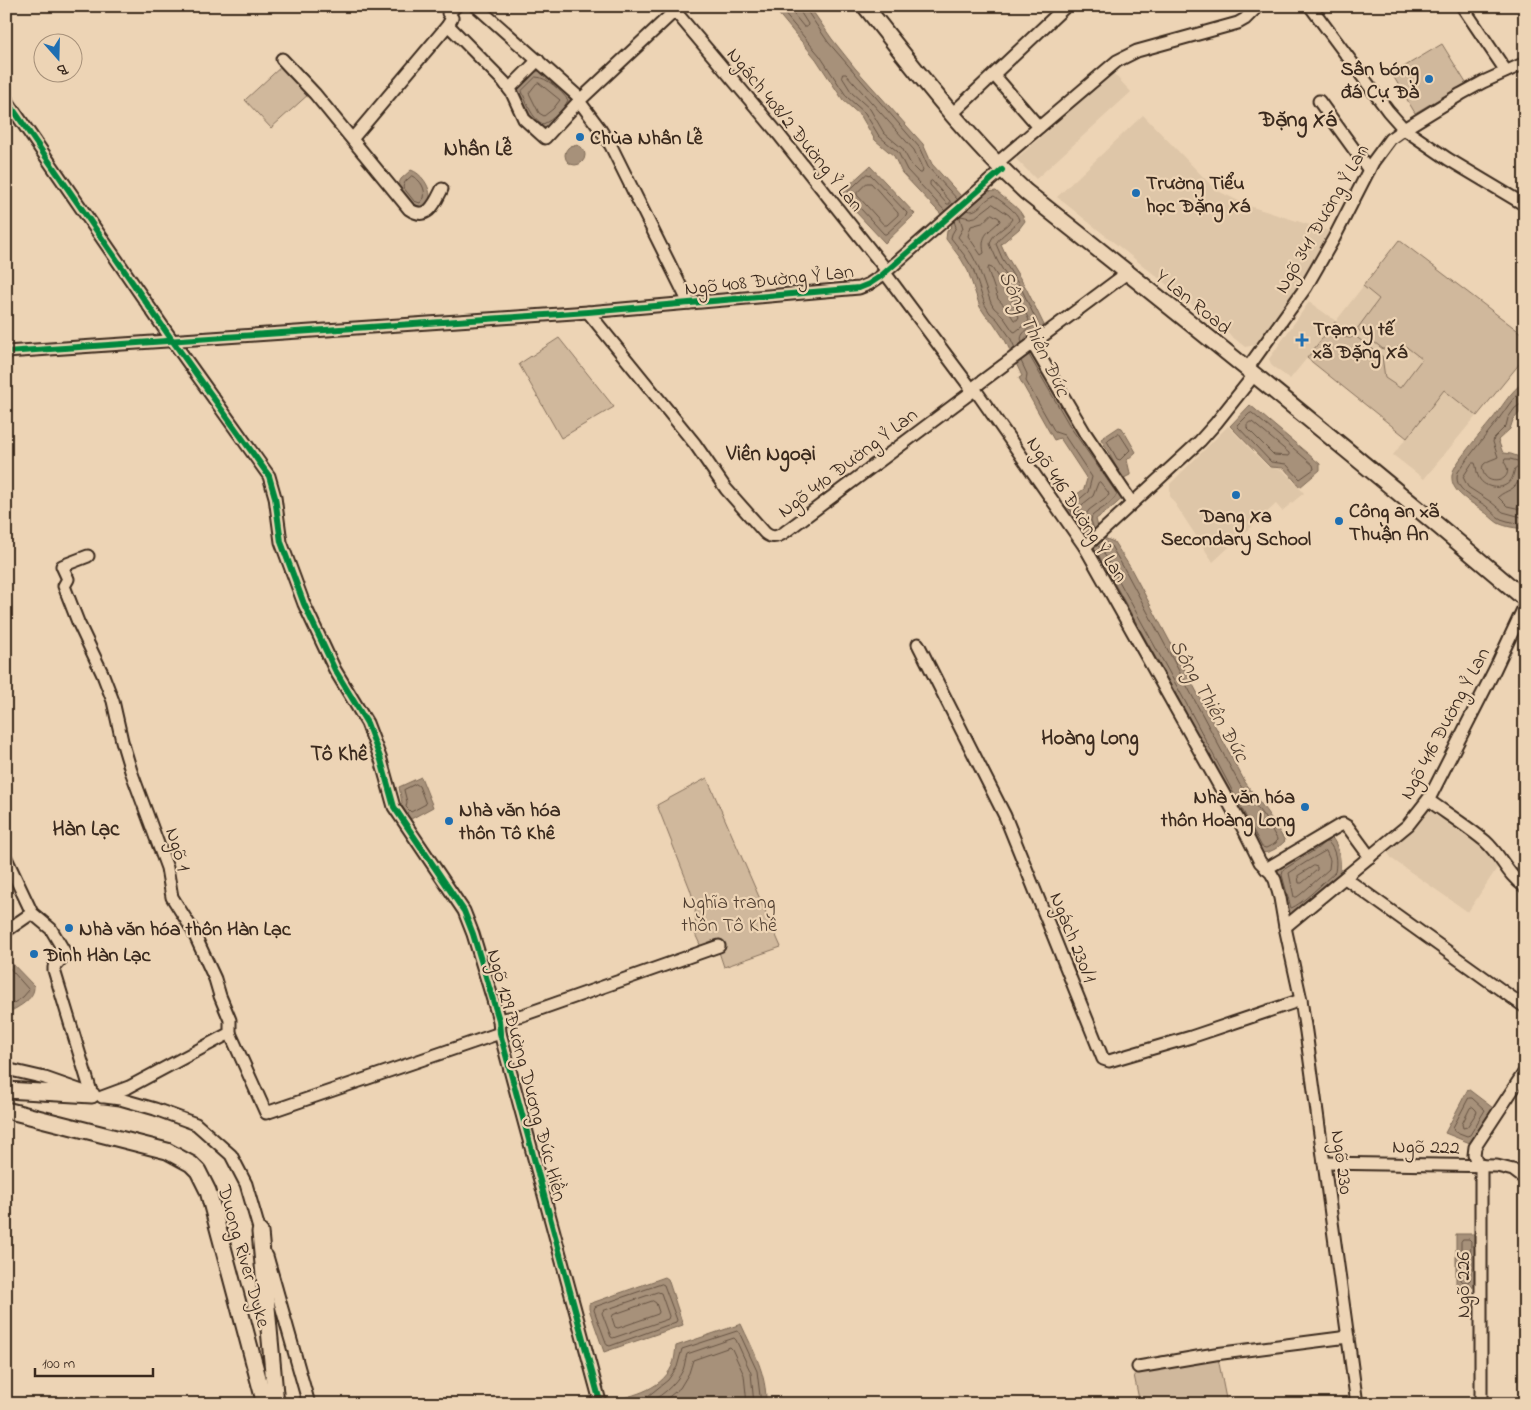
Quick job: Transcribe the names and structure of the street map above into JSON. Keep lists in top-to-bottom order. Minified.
{"streets":{"main road":["Y Lan Road","Duong River Dyke"],"street":["Ngách 408/2 Đường Ỷ Lan","Ngõ 341 Đường Ỷ Lan","Ngõ 408 Đường Ỷ Lan","Ngõ 410 Đường Ỷ Lan","Ngõ 416 Đường Ỷ Lan","Ngõ 1","Ngách 230/1","Ngõ 129 Đường Dương Đức Hiền","Ngõ 222","Ngõ 230","Ngõ 226"]},"crossings":[["Ngách 408/2 Đường Ỷ Lan","Ngõ 408 Đường Ỷ Lan"],["Ngách 408/2 Đường Ỷ Lan","Ngõ 416 Đường Ỷ Lan"],["Ngõ 341 Đường Ỷ Lan","Y Lan Road"],["Ngõ 341 Đường Ỷ Lan","Ngõ 416 Đường Ỷ Lan"],["Ngõ 408 Đường Ỷ Lan","Y Lan Road"],["Ngõ 408 Đường Ỷ Lan","Ngõ 410 Đường Ỷ Lan"],["Ngõ 408 Đường Ỷ Lan","Ngõ 129 Đường Dương Đức Hiền"],["Y Lan Road","Ngõ 410 Đường Ỷ Lan"],["Ngõ 410 Đường Ỷ Lan","Ngõ 416 Đường Ỷ Lan"],["Ngõ 416 Đường Ỷ Lan","Ngõ 230"],["Ngách 230/1","Ngõ 230"],["Ngõ 222","Ngõ 230"],["Ngõ 222","Ngõ 226"]],"districts":["Đặng Xá","Nhân Lễ","Viên Ngoại","Hoàng Long","Tô Khê","Hàn Lạc"],"water":["Sông Thiên Đức"],"parks":["Nghĩa trang thôn Tô Khê"],"places":{"other":["Sân bóng đá Cự Đà","Chùa Nhân Lễ","Trường Tiểu học Đặng Xá","Dang Xa Secondary School","Công an xã Thuận An","Nhà văn hóa thôn Hoàng Long","Nhà văn hóa thôn Tô Khê","Nhà văn hóa thôn Hàn Lạc","Đình Hàn Lạc"],"health":["Trạm y tế xã Đặng Xá"]},"scale_bar":"100 m","north":"bottom"}
